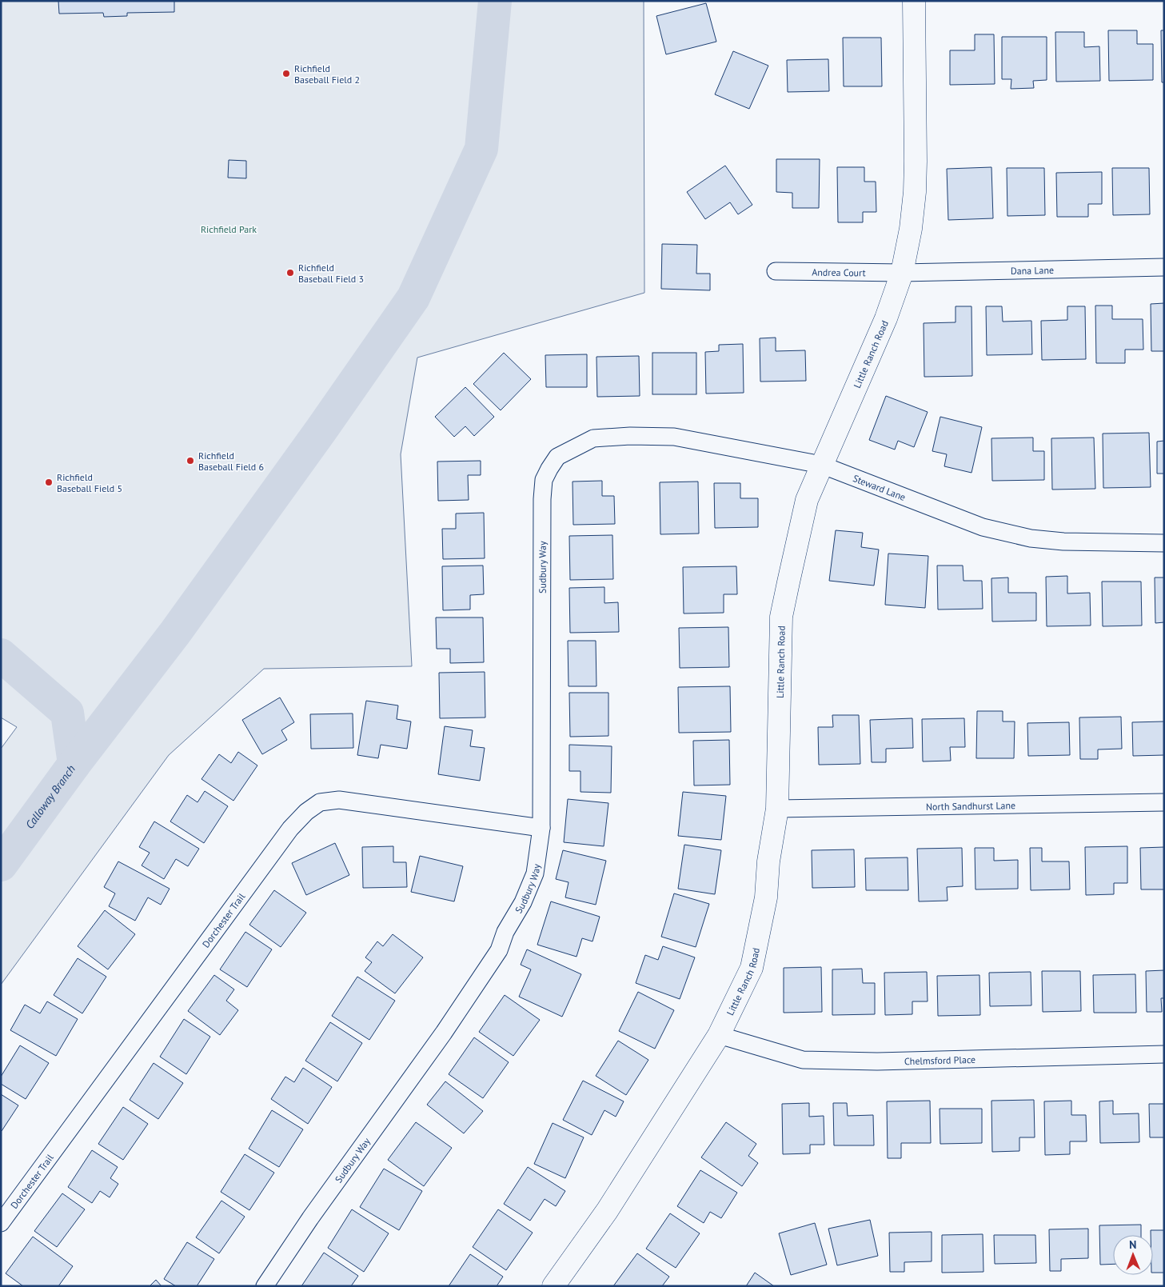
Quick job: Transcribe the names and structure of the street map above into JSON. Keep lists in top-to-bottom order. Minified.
{"streets":{"street":["Dana Lane","Andrea Court","Little Ranch Road","Steward Lane","Sudbury Way","North Sandhurst Lane","Dorchester Trail","Chelmsford Place"]},"crossings":[["Dana Lane","Andrea Court"],["Dana Lane","Little Ranch Road"],["Andrea Court","Little Ranch Road"],["Little Ranch Road","Steward Lane"],["Little Ranch Road","North Sandhurst Lane"],["Little Ranch Road","Chelmsford Place"],["Steward Lane","Sudbury Way"],["Sudbury Way","Dorchester Trail"]],"water":["Calloway Branch"],"parks":["Richfield Park"],"places":["Richfield Baseball Field 2","Richfield Baseball Field 3","Richfield Baseball Field 6","Richfield Baseball Field 5"],"north":"top"}
